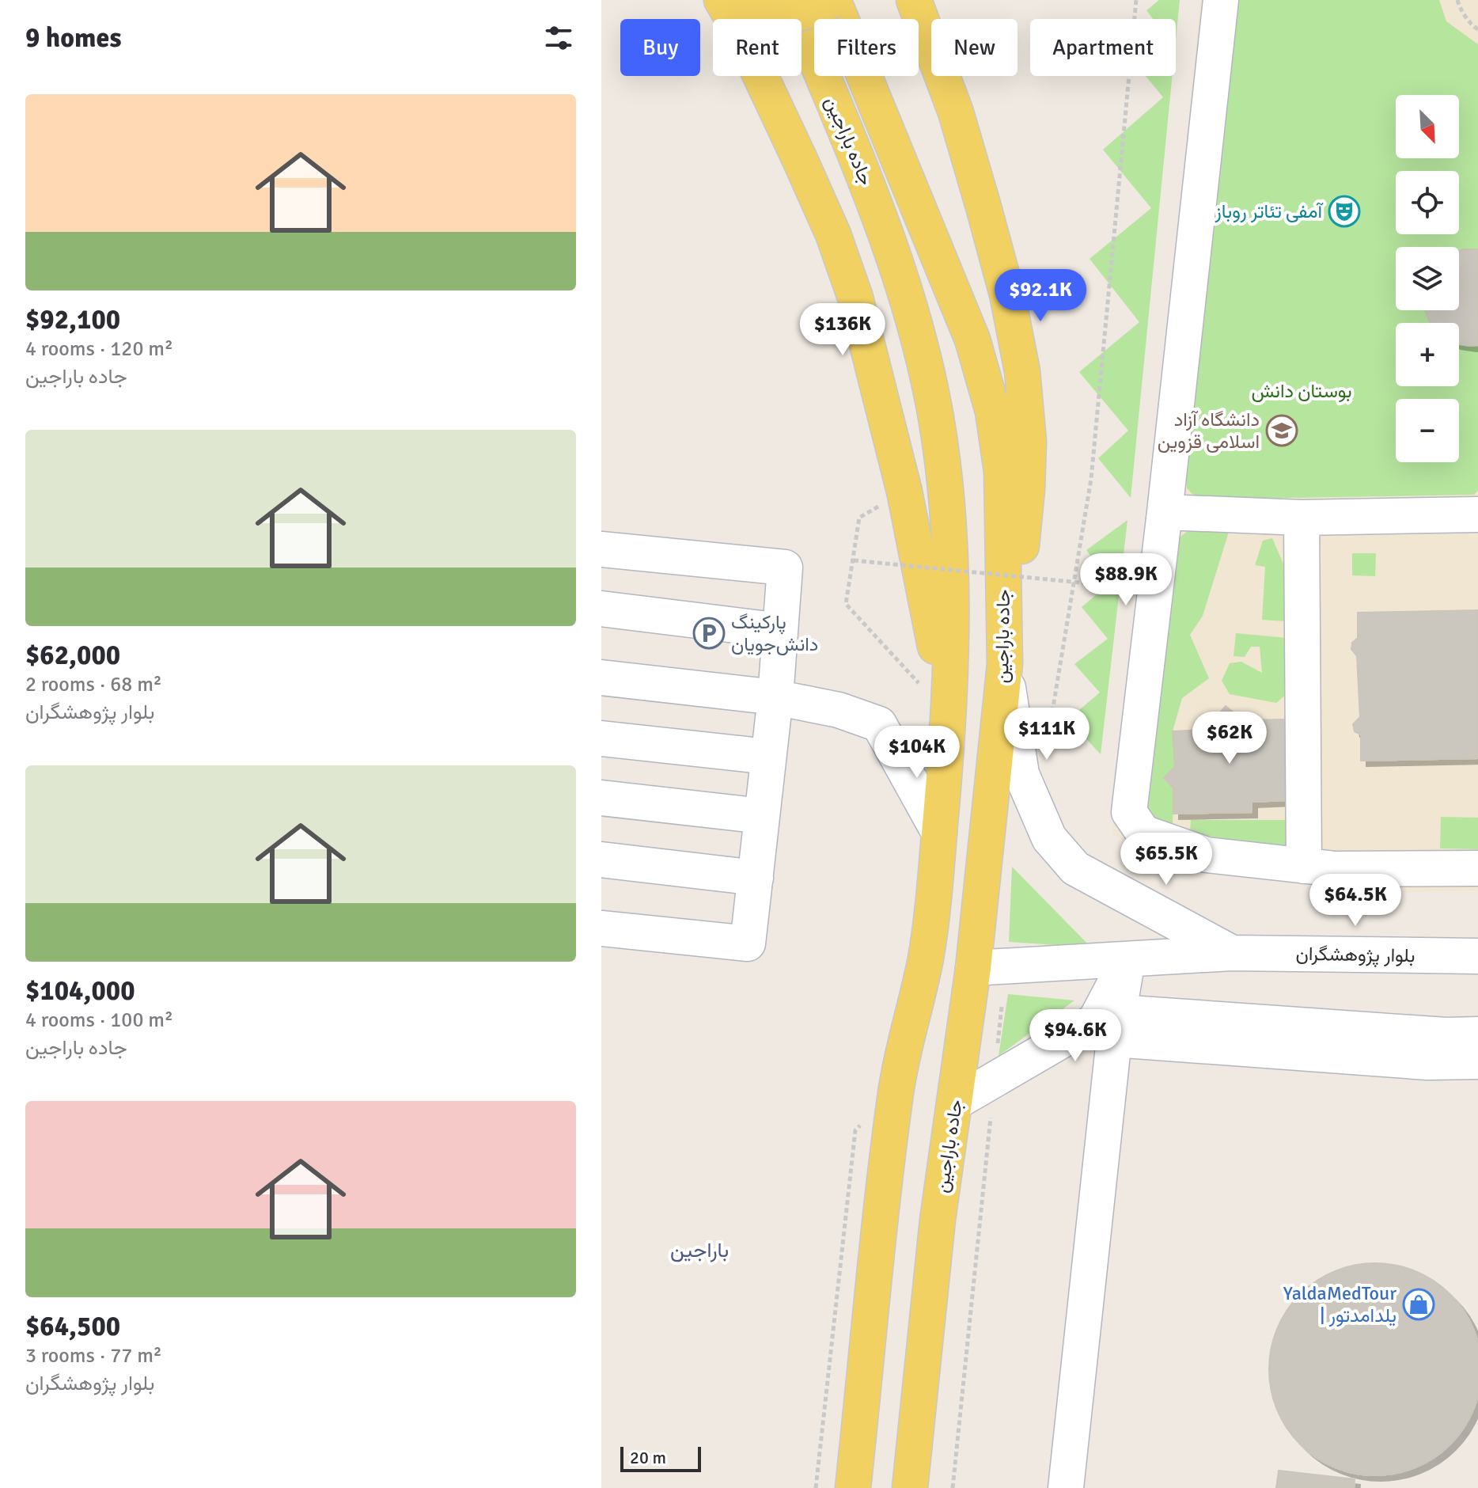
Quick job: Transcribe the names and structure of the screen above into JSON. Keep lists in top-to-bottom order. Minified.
{"streets":{"main road":["جاده باراجین"],"street":["بلوار پژوهشگران"]},"crossings":[["جاده باراجین","بلوار پژوهشگران"]],"districts":["باراجین"],"parks":["بوستان دانش"],"places":{"theatre":["آمفی تئاتر روباز"],"school or university":["دانشگاه آزاد اسلامی قزوین"],"parking":["پارکینگ دانش‌جویان"],"shop":["YaldaMedTour | یلدامدتور"]},"scale_bar":"20 m","north":"bottom right","page":{"heading":"9 homes","chip":["Buy","Rent","Filters","New","Apartment"],"list":[{"name":"$92,100","note":"4 rooms · 120 m² · جاده باراجین"},{"name":"$62,000","note":"2 rooms · 68 m² · بلوار پژوهشگران"},{"name":"$104,000","note":"4 rooms · 100 m² · جاده باراجین"},{"name":"$64,500","note":"3 rooms · 77 m² · بلوار پژوهشگران"}],"map_buttons":["+","−"],"price":["$92.1K","$136K","$88.9K","$111K","$62K","$104K","$65.5K","$64.5K","$94.6K"],"scale":"20 m"}}
